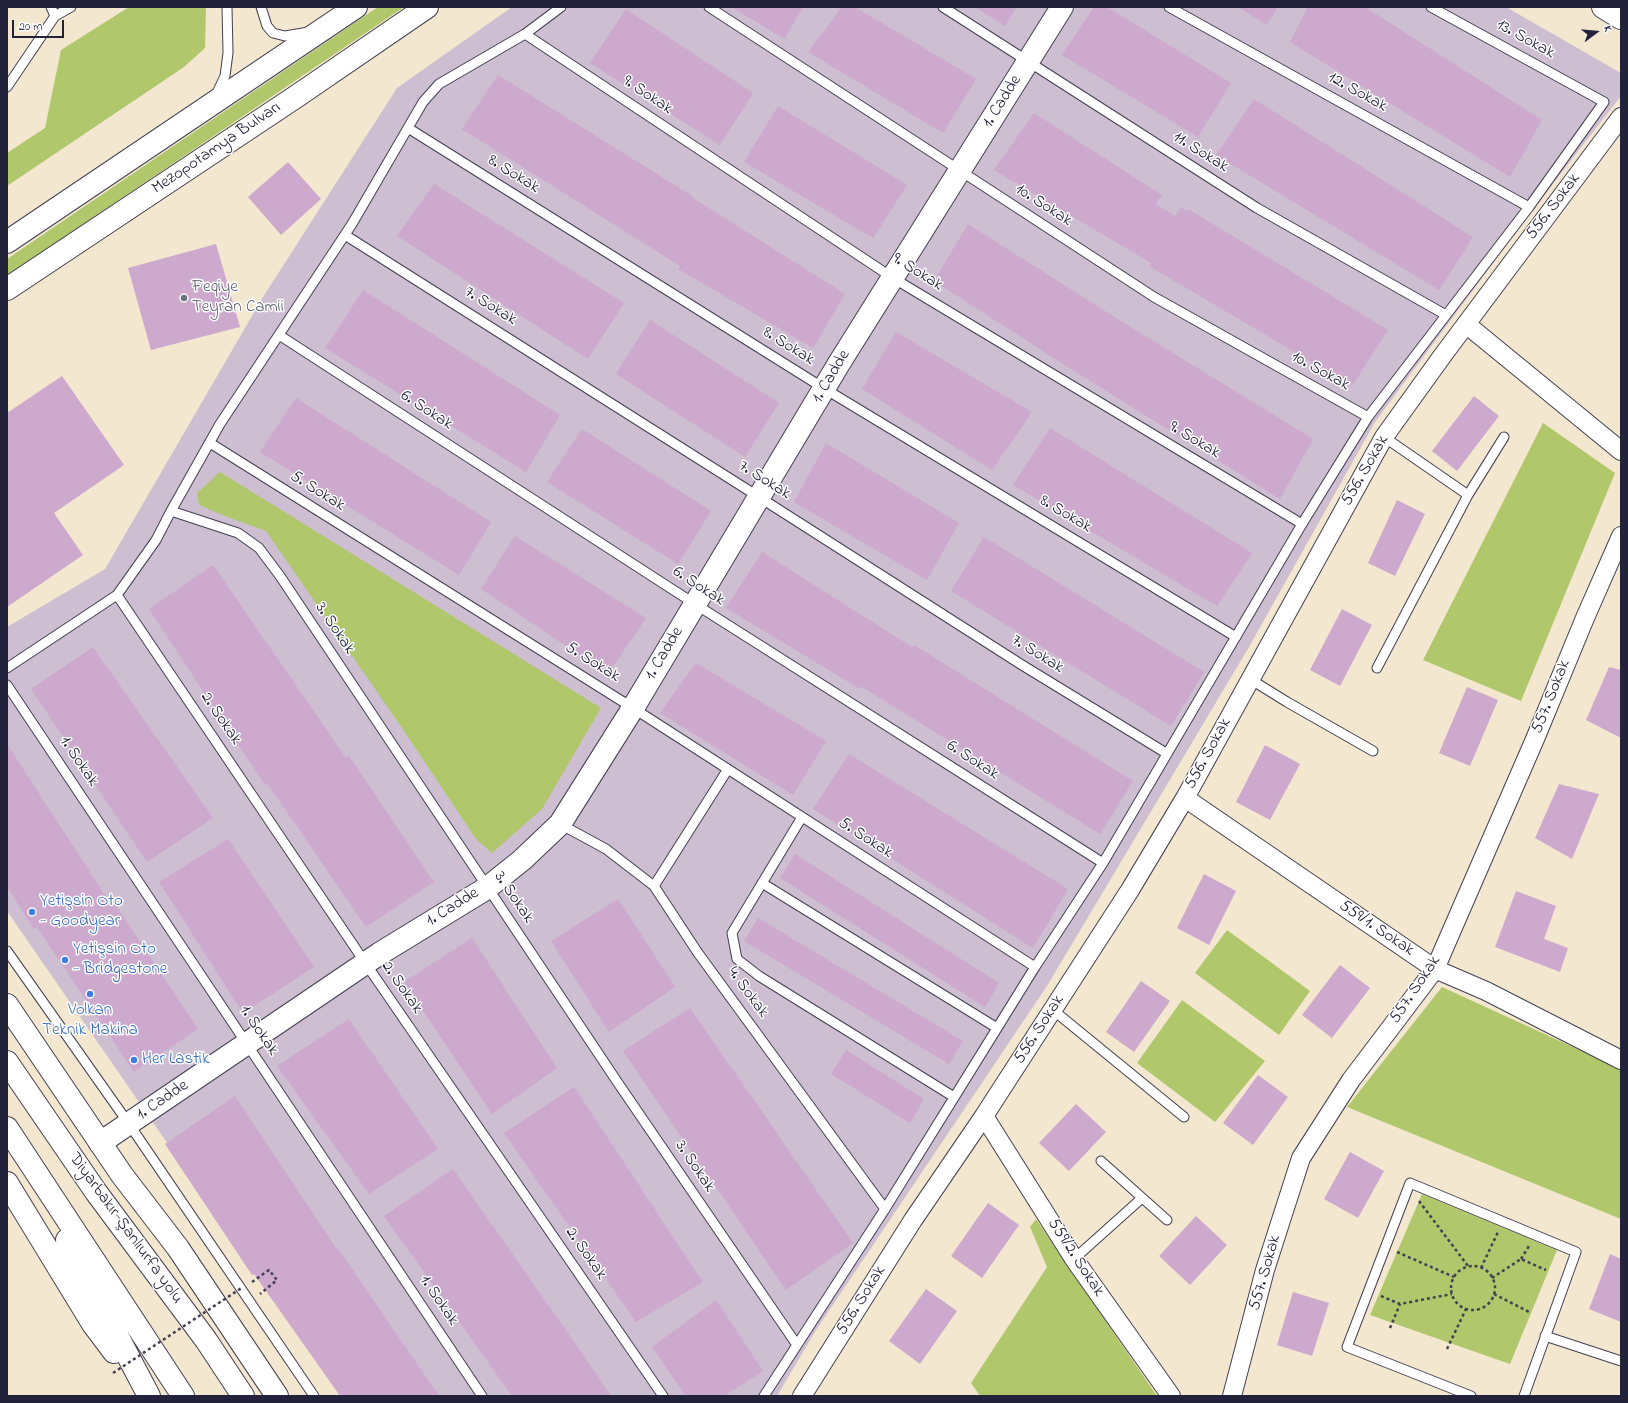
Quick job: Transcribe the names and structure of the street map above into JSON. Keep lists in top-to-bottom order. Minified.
{"streets":{"main road":["1. Cadde","Mezopotamya Bulvarı","Diyarbakır-Şanlıurfa yolu"],"street":["556. Sokak","557. Sokak","559/1. Sokak","559/2. Sokak"],"lane":["13. Sokak","12. Sokak","9. Sokak","11. Sokak","8. Sokak","10. Sokak","7. Sokak","6. Sokak","5. Sokak","3. Sokak","2. Sokak","1. Sokak","4. Sokak"]},"crossings":[["13. Sokak","12. Sokak"],["9. Sokak","1. Cadde"],["1. Cadde","11. Sokak"],["1. Cadde","8. Sokak"],["1. Cadde","10. Sokak"],["1. Cadde","7. Sokak"],["1. Cadde","6. Sokak"],["1. Cadde","5. Sokak"],["1. Cadde","3. Sokak"],["1. Cadde","2. Sokak"],["1. Cadde","1. Sokak"],["1. Cadde","4. Sokak"],["556. Sokak","559/1. Sokak"],["556. Sokak","559/2. Sokak"],["557. Sokak","559/1. Sokak"]],"places":["Feqiye Teyran Camii","Yetişsin Oto - Goodyear","Yetişsin Oto - Bridgestone","Volkan Teknik Makina","Her Lastik"],"scale_bar":"20 m","north":"right"}
